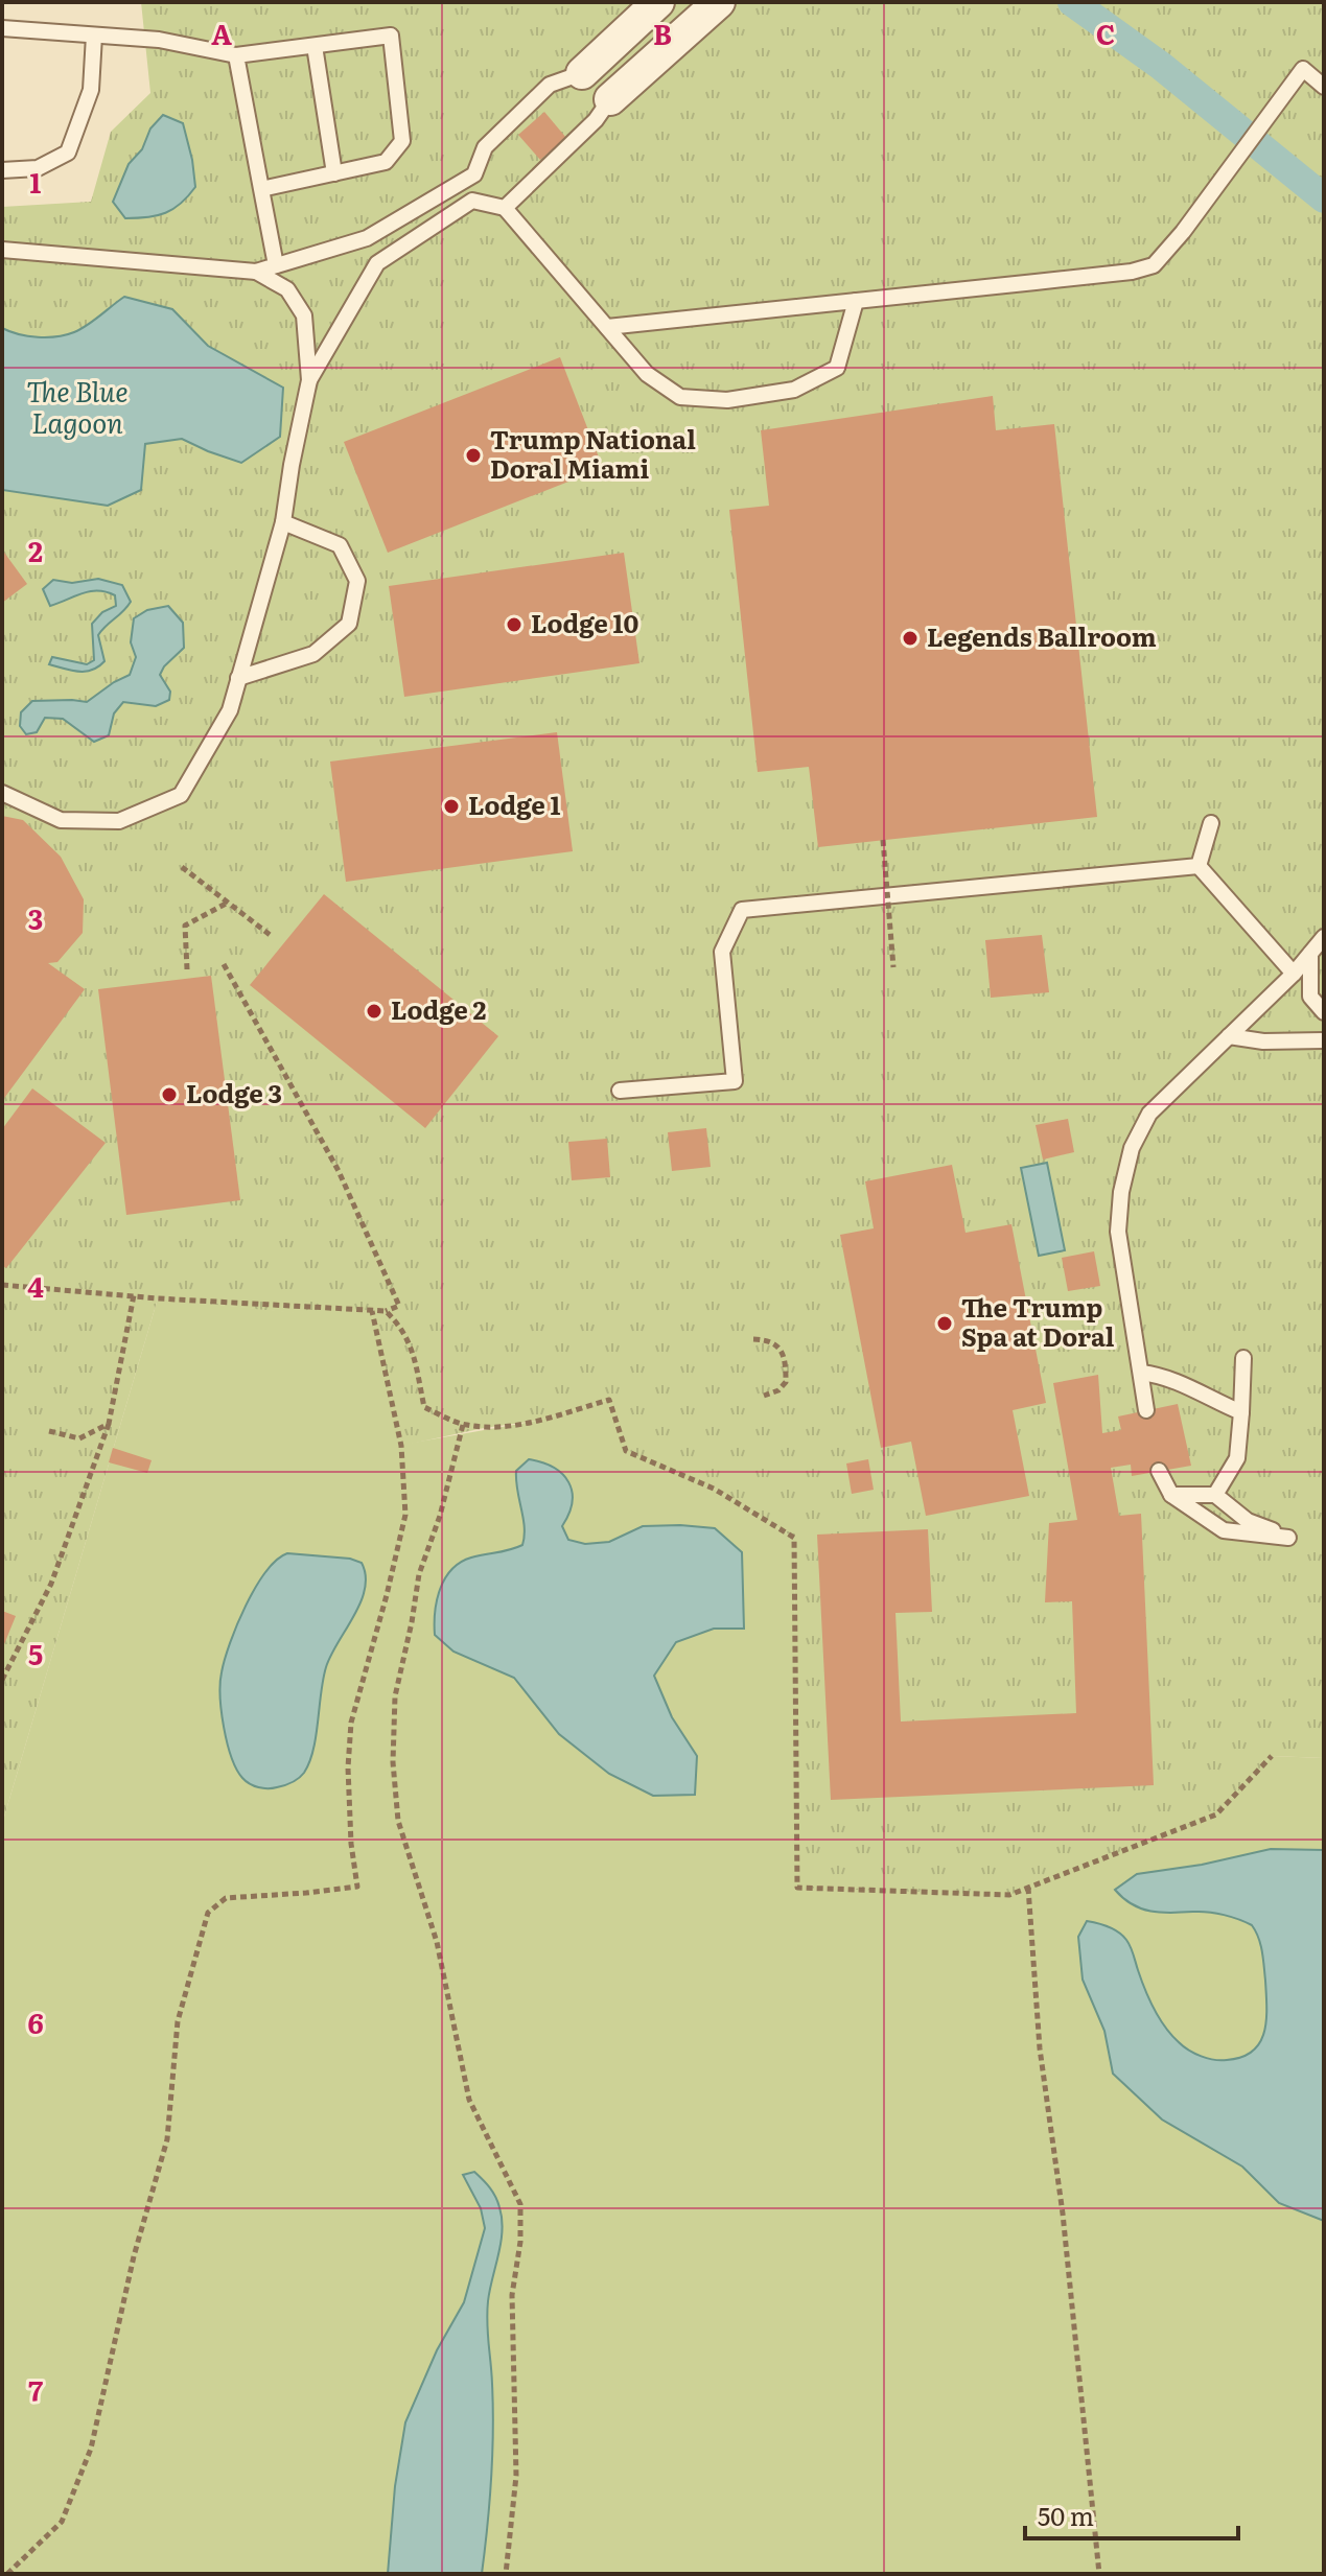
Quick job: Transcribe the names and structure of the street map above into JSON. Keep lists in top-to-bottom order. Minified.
{"water":["The Blue Lagoon"],"places":["Trump National Doral Miami","Lodge 10","Legends Ballroom","Lodge 1","Lodge 2","Lodge 3","The Trump Spa at Doral"],"scale_bar":"50 m","grid":{"columns":["A","B","C"],"rows":["1","2","3","4","5","6","7"]}}
